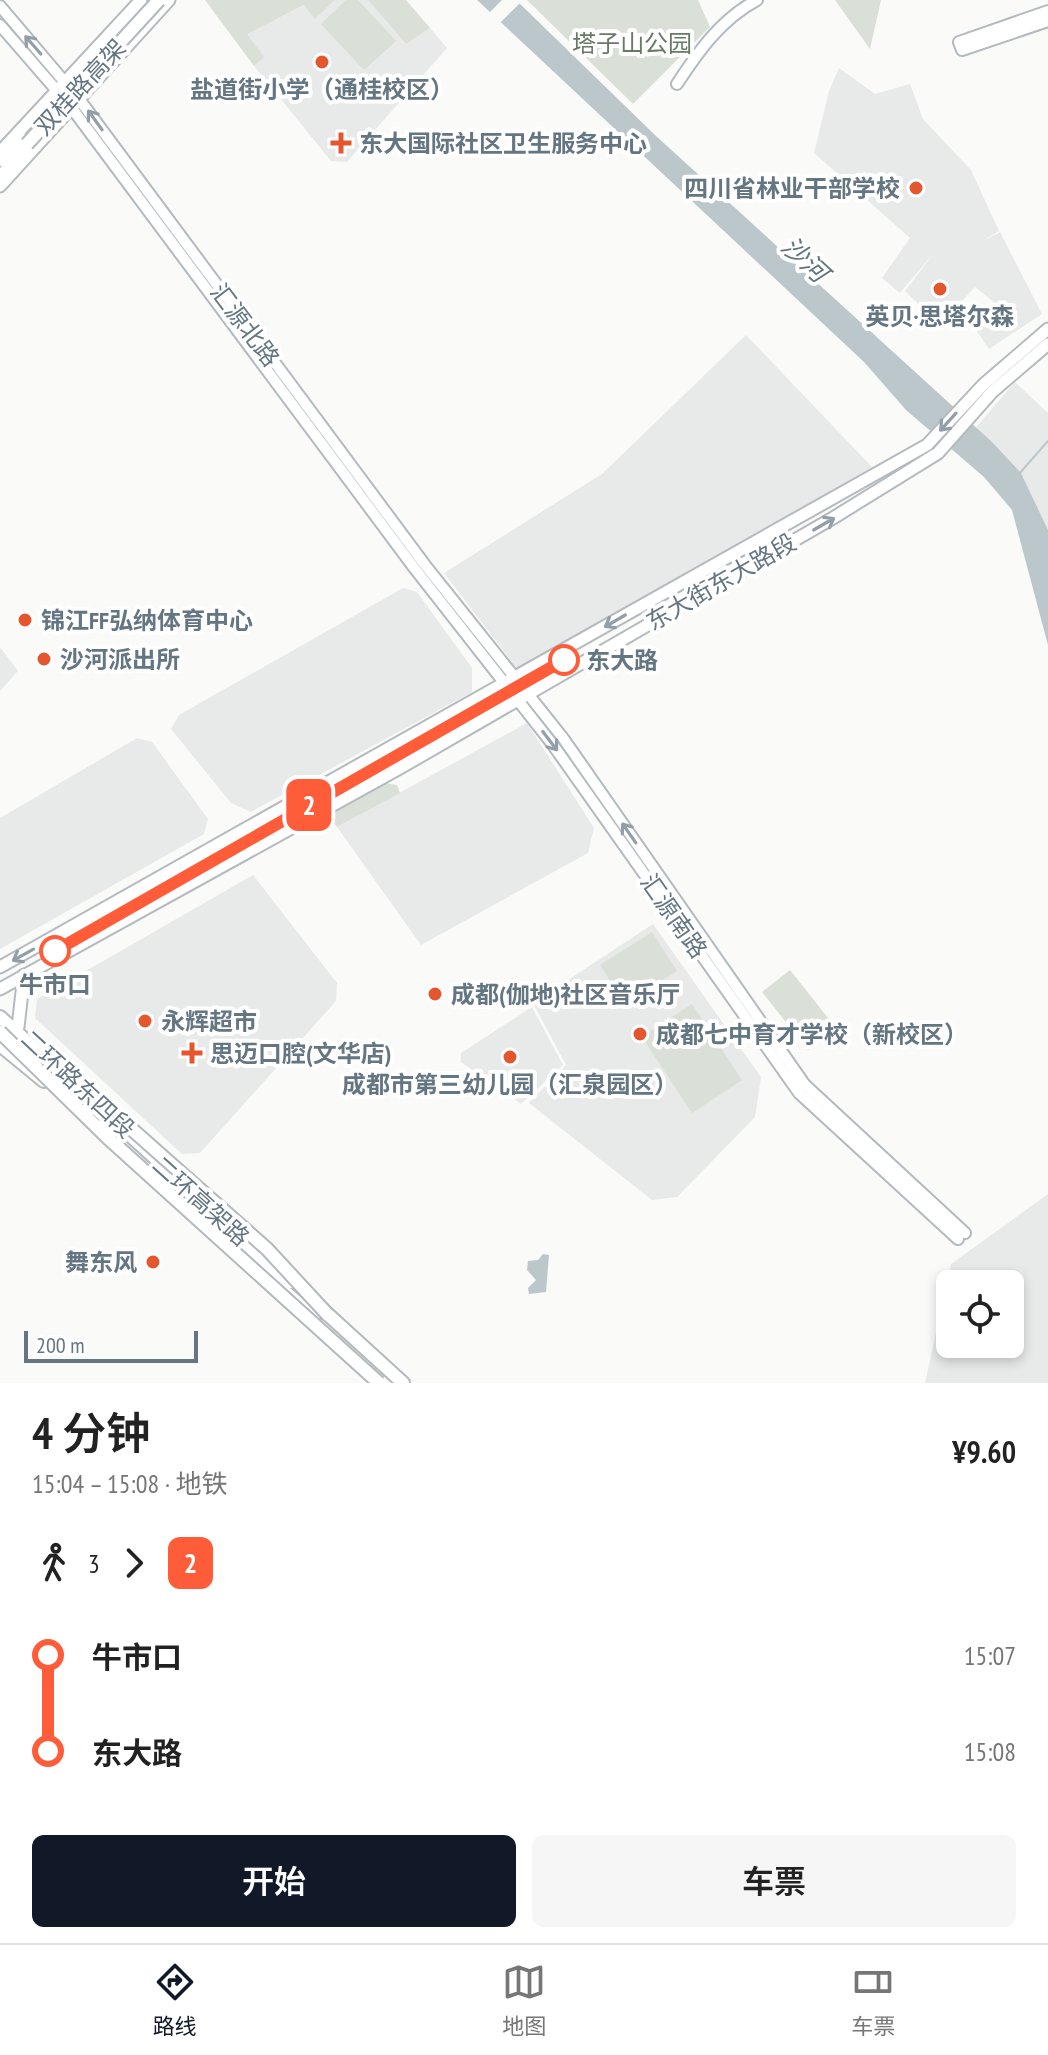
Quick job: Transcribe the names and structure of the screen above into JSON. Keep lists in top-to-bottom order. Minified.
{"streets":{"highway":["双桂路高架","二环高架路"],"main road":["东大街东大路段"],"street":["汇源北路","汇源南路","二环路东四段"]},"crossings":[["汇源北路","汇源南路"],["东大街东大路段","汇源南路"],["二环路东四段","二环高架路"]],"water":["沙河"],"parks":["塔子山公园"],"places":{"other":["盐道街小学（通桂校区）","四川省林业干部学校","英贝·思塔尔森","锦江FF弘纳体育中心","沙河派出所","东大路","牛市口","成都(伽地)社区音乐厅","永辉超市","成都七中育才学校（新校区）","成都市第三幼儿园（汇泉园区）","舞东风"],"health":["东大国际社区卫生服务中心","思迈口腔(文华店)"]},"lines":["metro line 2"],"scale_bar":"200 m","page":{"on_map":"2","scale":"200 m","heading":["4 分钟","15:04 – 15:08 · 地铁","¥9.60"],"legs":["3","2"],"list":[{"name":"牛市口","value":"15:07"},{"name":"东大路","value":"15:08"}],"buttons":["开始","车票"],"tabs":["路线","地图","车票"]}}
